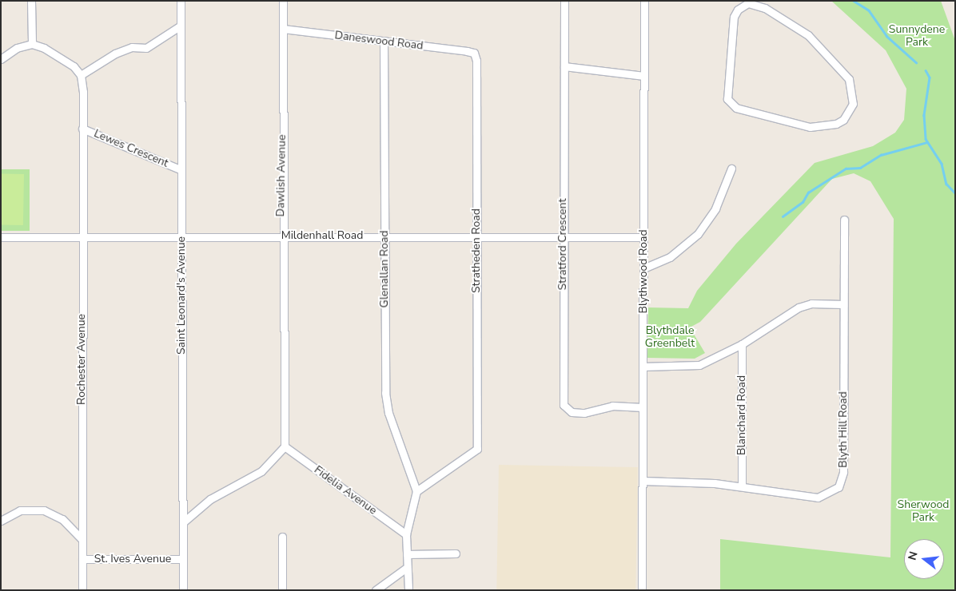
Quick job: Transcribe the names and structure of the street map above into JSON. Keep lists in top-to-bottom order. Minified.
{"streets":{"street":["Daneswood Road","Lewes Crescent","Dawlish Avenue","Mildenhall Road","Stratford Crescent","Stratheden Road","Glenallan Road","Blythwood Road","Saint Leonard's Avenue","Rochester Avenue","Blanchard Road","Blyth Hill Road","Fidelia Avenue","St. Ives Avenue"]},"crossings":[["Daneswood Road","Dawlish Avenue"],["Daneswood Road","Stratheden Road"],["Daneswood Road","Glenallan Road"],["Lewes Crescent","Saint Leonard's Avenue"],["Lewes Crescent","Rochester Avenue"],["Dawlish Avenue","Mildenhall Road"],["Dawlish Avenue","Fidelia Avenue"],["Mildenhall Road","Stratford Crescent"],["Mildenhall Road","Stratheden Road"],["Mildenhall Road","Glenallan Road"],["Mildenhall Road","Blythwood Road"],["Mildenhall Road","Saint Leonard's Avenue"],["Mildenhall Road","Rochester Avenue"],["Stratford Crescent","Blythwood Road"],["Stratheden Road","Glenallan Road"],["Blythwood Road","Blyth Hill Road"],["Saint Leonard's Avenue","St. Ives Avenue"],["Rochester Avenue","St. Ives Avenue"],["Blanchard Road","Blyth Hill Road"]],"parks":["Sunnydene Park","Blythdale Greenbelt","Sherwood Park"],"north":"left"}
